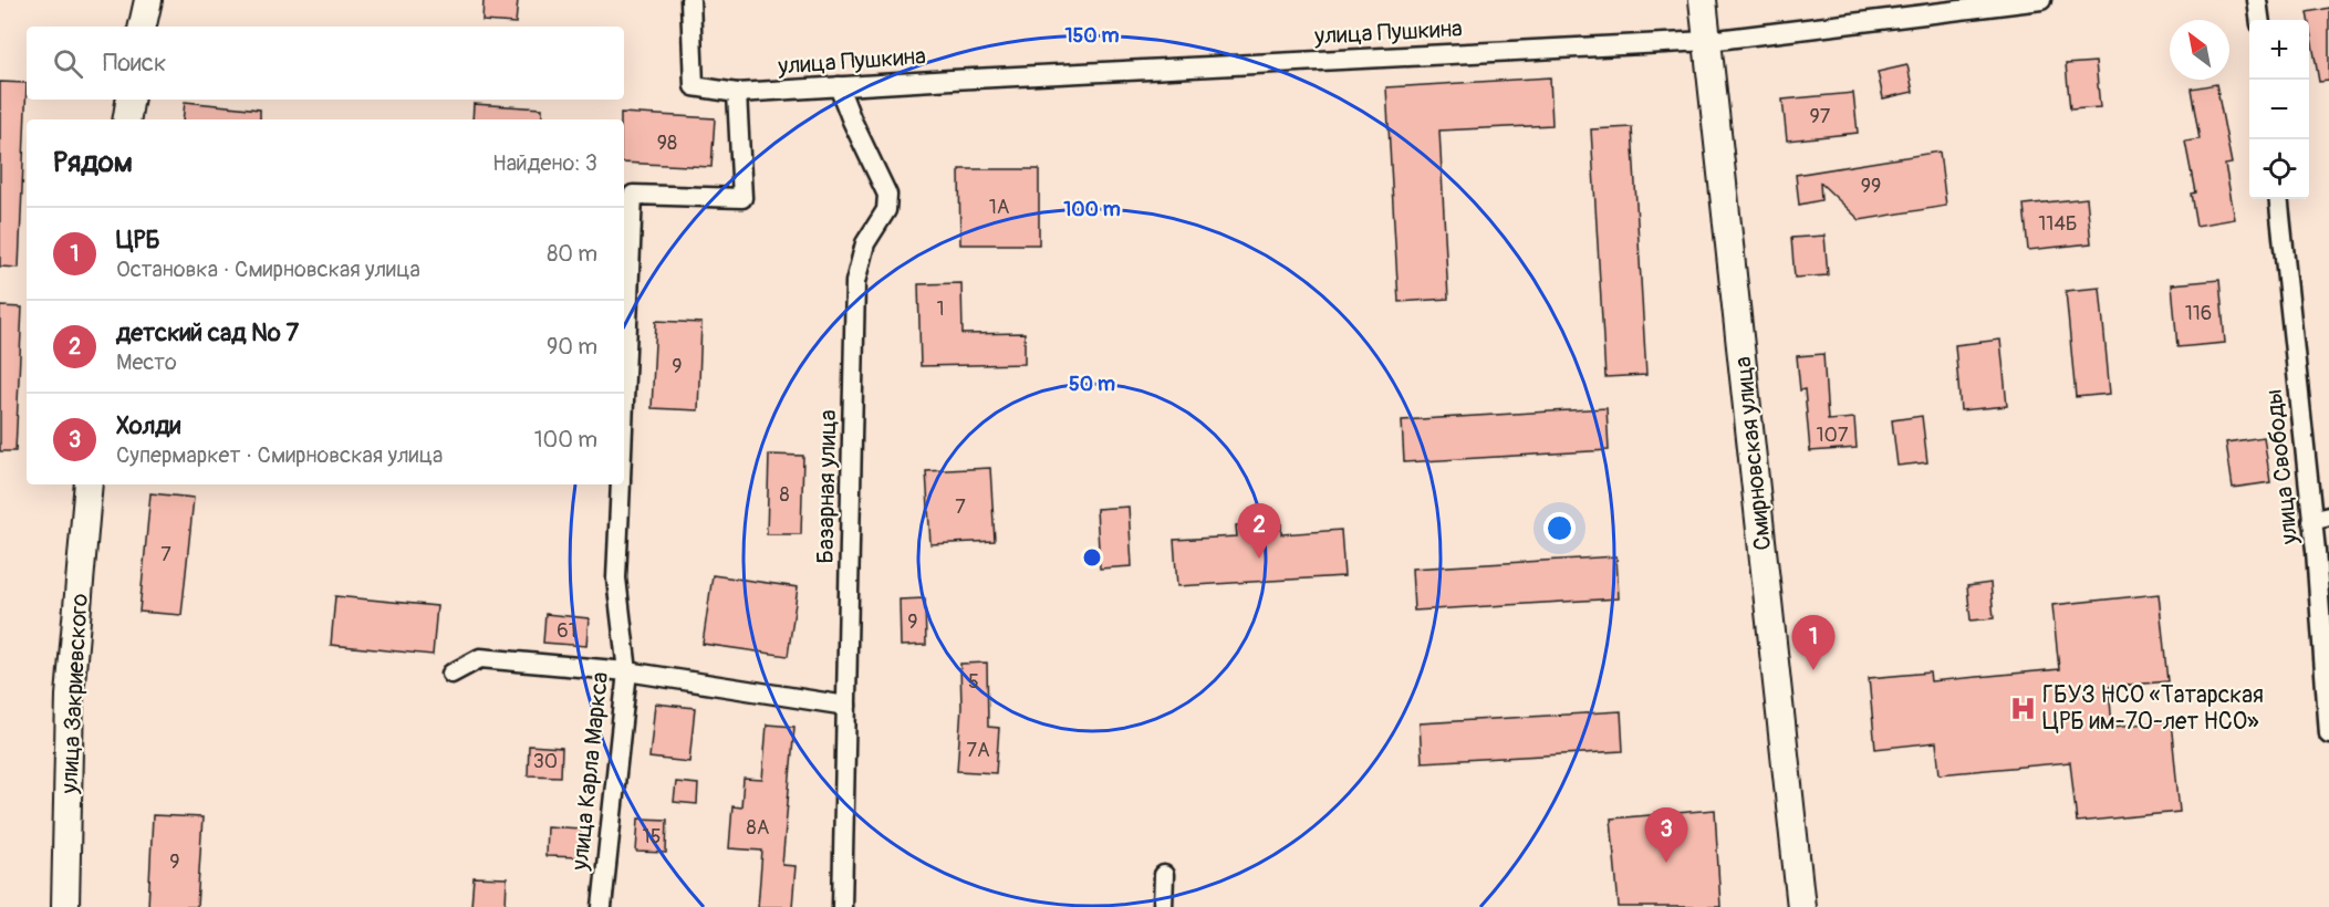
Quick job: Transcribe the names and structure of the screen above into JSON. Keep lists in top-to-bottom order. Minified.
{"streets":{"street":["улица Пушкина","Смирновская улица","улица Свободы","Базарная улица","улица Закриевского","улица Карла Маркса"]},"crossings":[["улица Пушкина","Смирновская улица"],["улица Пушкина","Базарная улица"],["улица Пушкина","улица Карла Маркса"]],"places":{"hospital":["ГБУЗ НСО «Татарская ЦРБ им-70-лет НСО»"]},"house_numbers":["97","98","99","1А","114Б","1","116","9","107","8","7","7","9","61","5","7А","30","8А","15","9"],"north":"top left","page":{"map_buttons":["+","−"],"search":"Поиск","heading":["Рядом","Найдено: 3"],"list":[{"mark":"1","name":"ЦРБ","note":"Остановка · Смирновская улица","value":"80 m"},{"mark":"2","name":"детский сад № 7","note":"Место","value":"90 m"},{"mark":"3","name":"Холди","note":"Супермаркет · Смирновская улица","value":"100 m"}],"pins":["2","1","3"]},"rings":["150 m","100 m","50 m"]}
